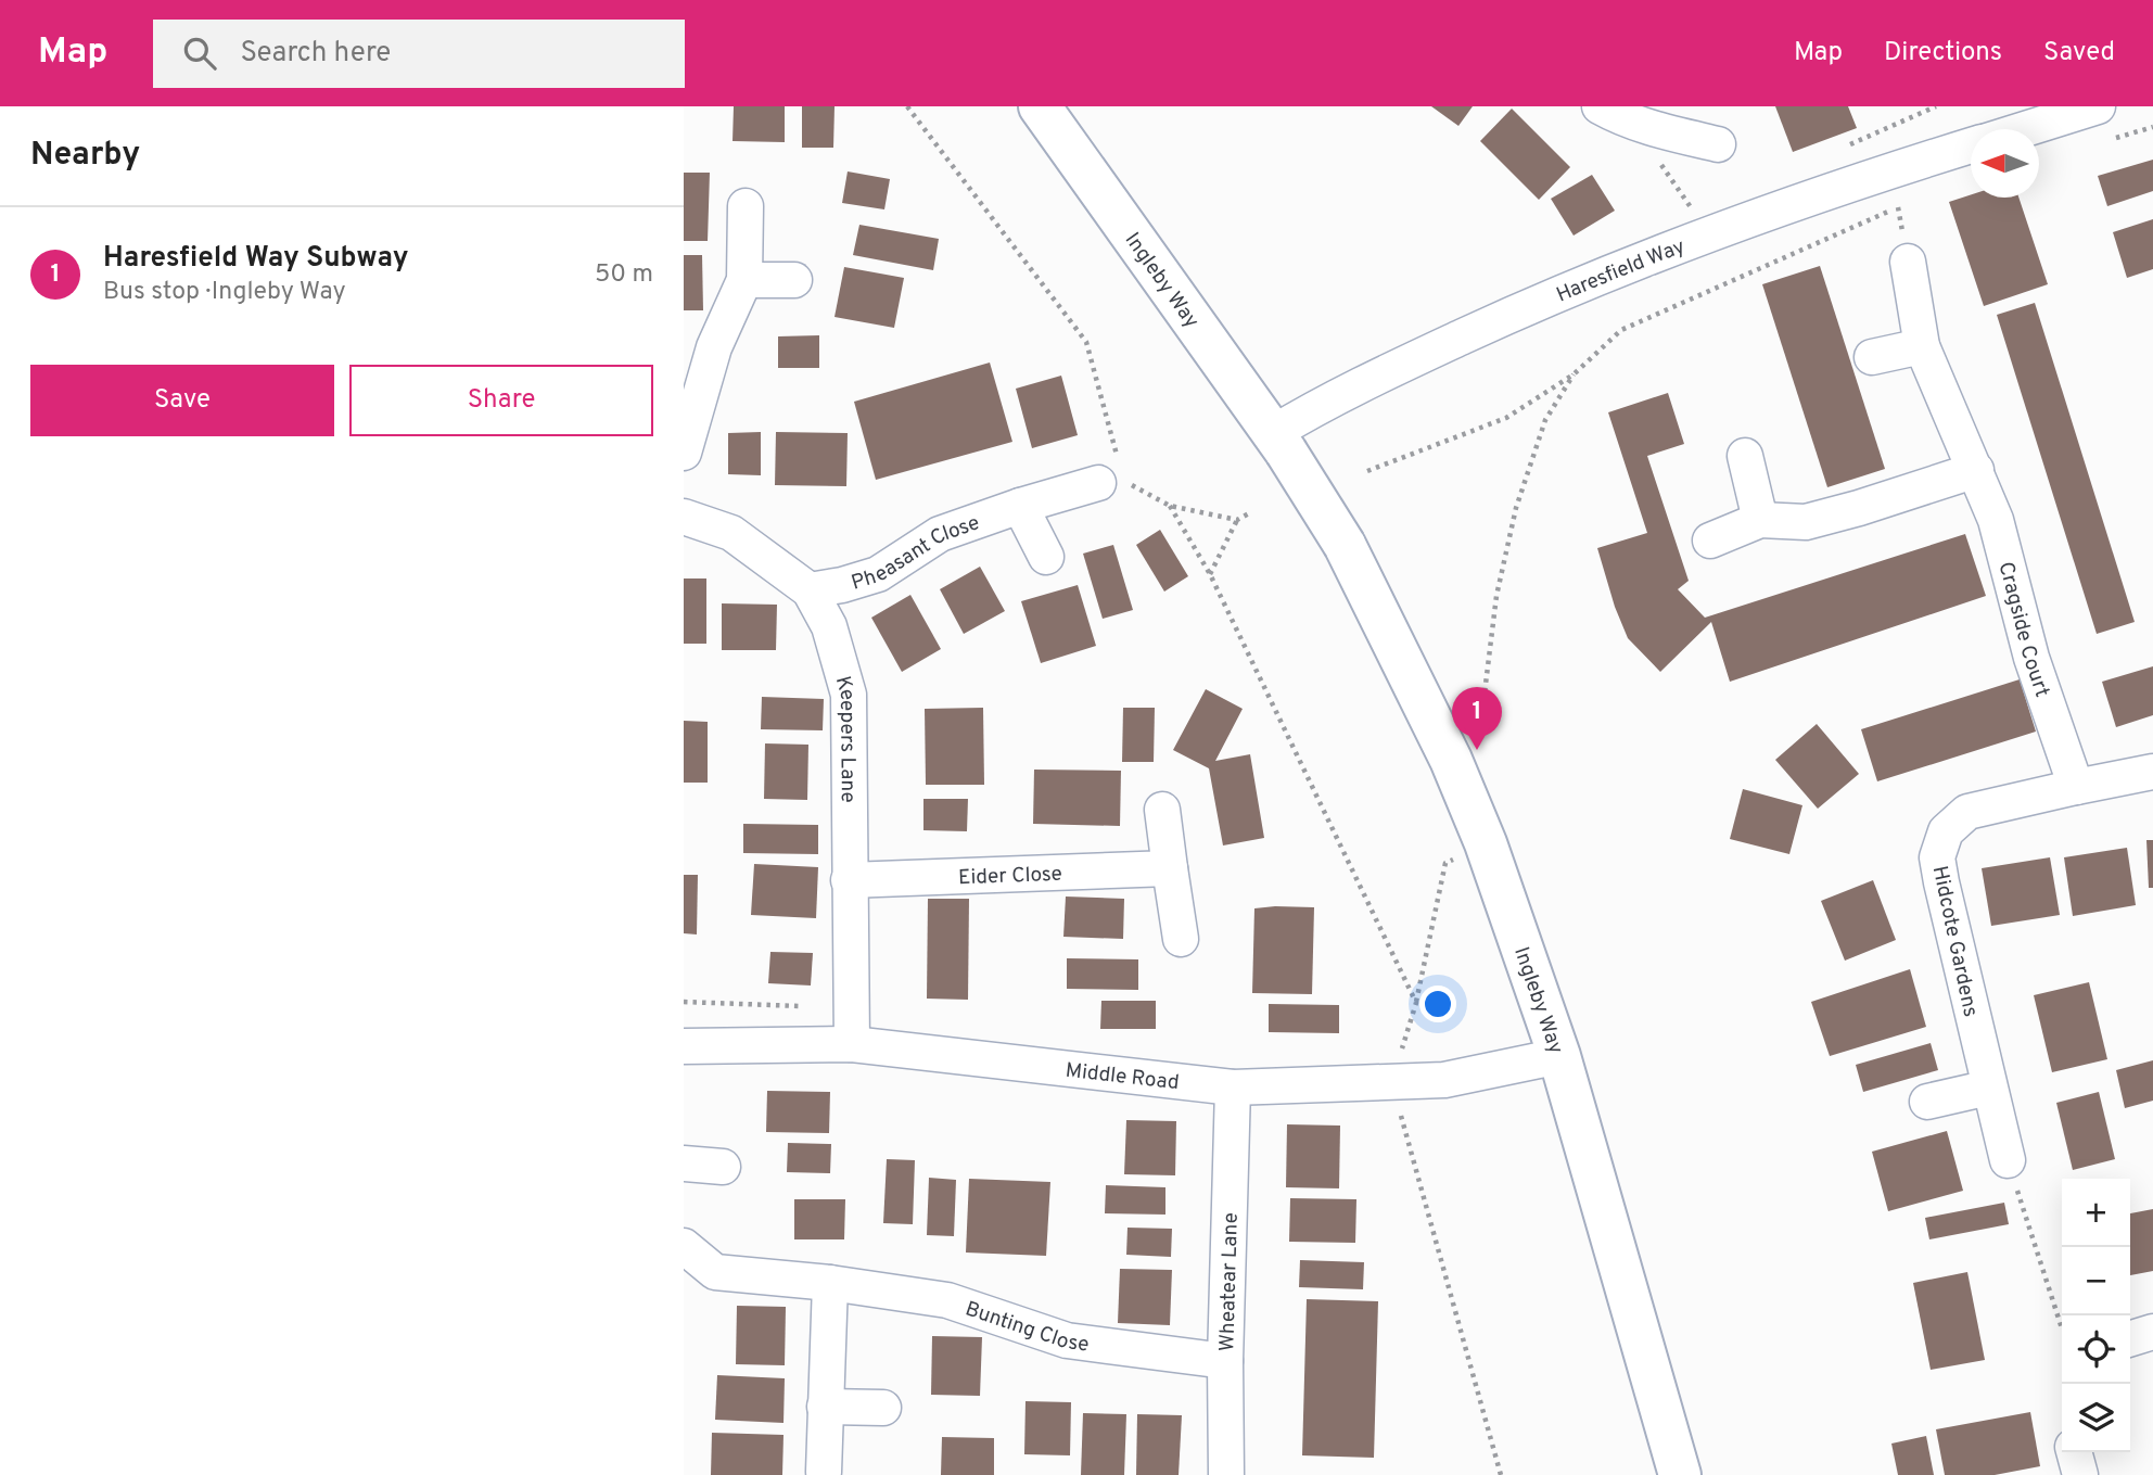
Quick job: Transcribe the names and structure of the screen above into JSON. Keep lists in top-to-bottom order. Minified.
{"streets":{"street":["Haresfield Way","Ingleby Way","Pheasant Close","Cragside Court","Keepers Lane","Eider Close","Hidcote Gardens","Middle Road","Wheatear Lane","Bunting Close"]},"crossings":[["Haresfield Way","Ingleby Way"],["Ingleby Way","Middle Road"],["Pheasant Close","Keepers Lane"],["Cragside Court","Hidcote Gardens"],["Keepers Lane","Eider Close"],["Keepers Lane","Middle Road"],["Middle Road","Wheatear Lane"],["Wheatear Lane","Bunting Close"]],"north":"left","page":{"header":"Map","search":"Search here","nav":["Map","Directions","Saved"],"heading":"Nearby","list":[{"mark":"1","name":"Haresfield Way Subway","note":"Bus stop · Ingleby Way","value":"50 m"}],"buttons":["Save","Share"],"pins":"1","map_buttons":["+","−"]}}
